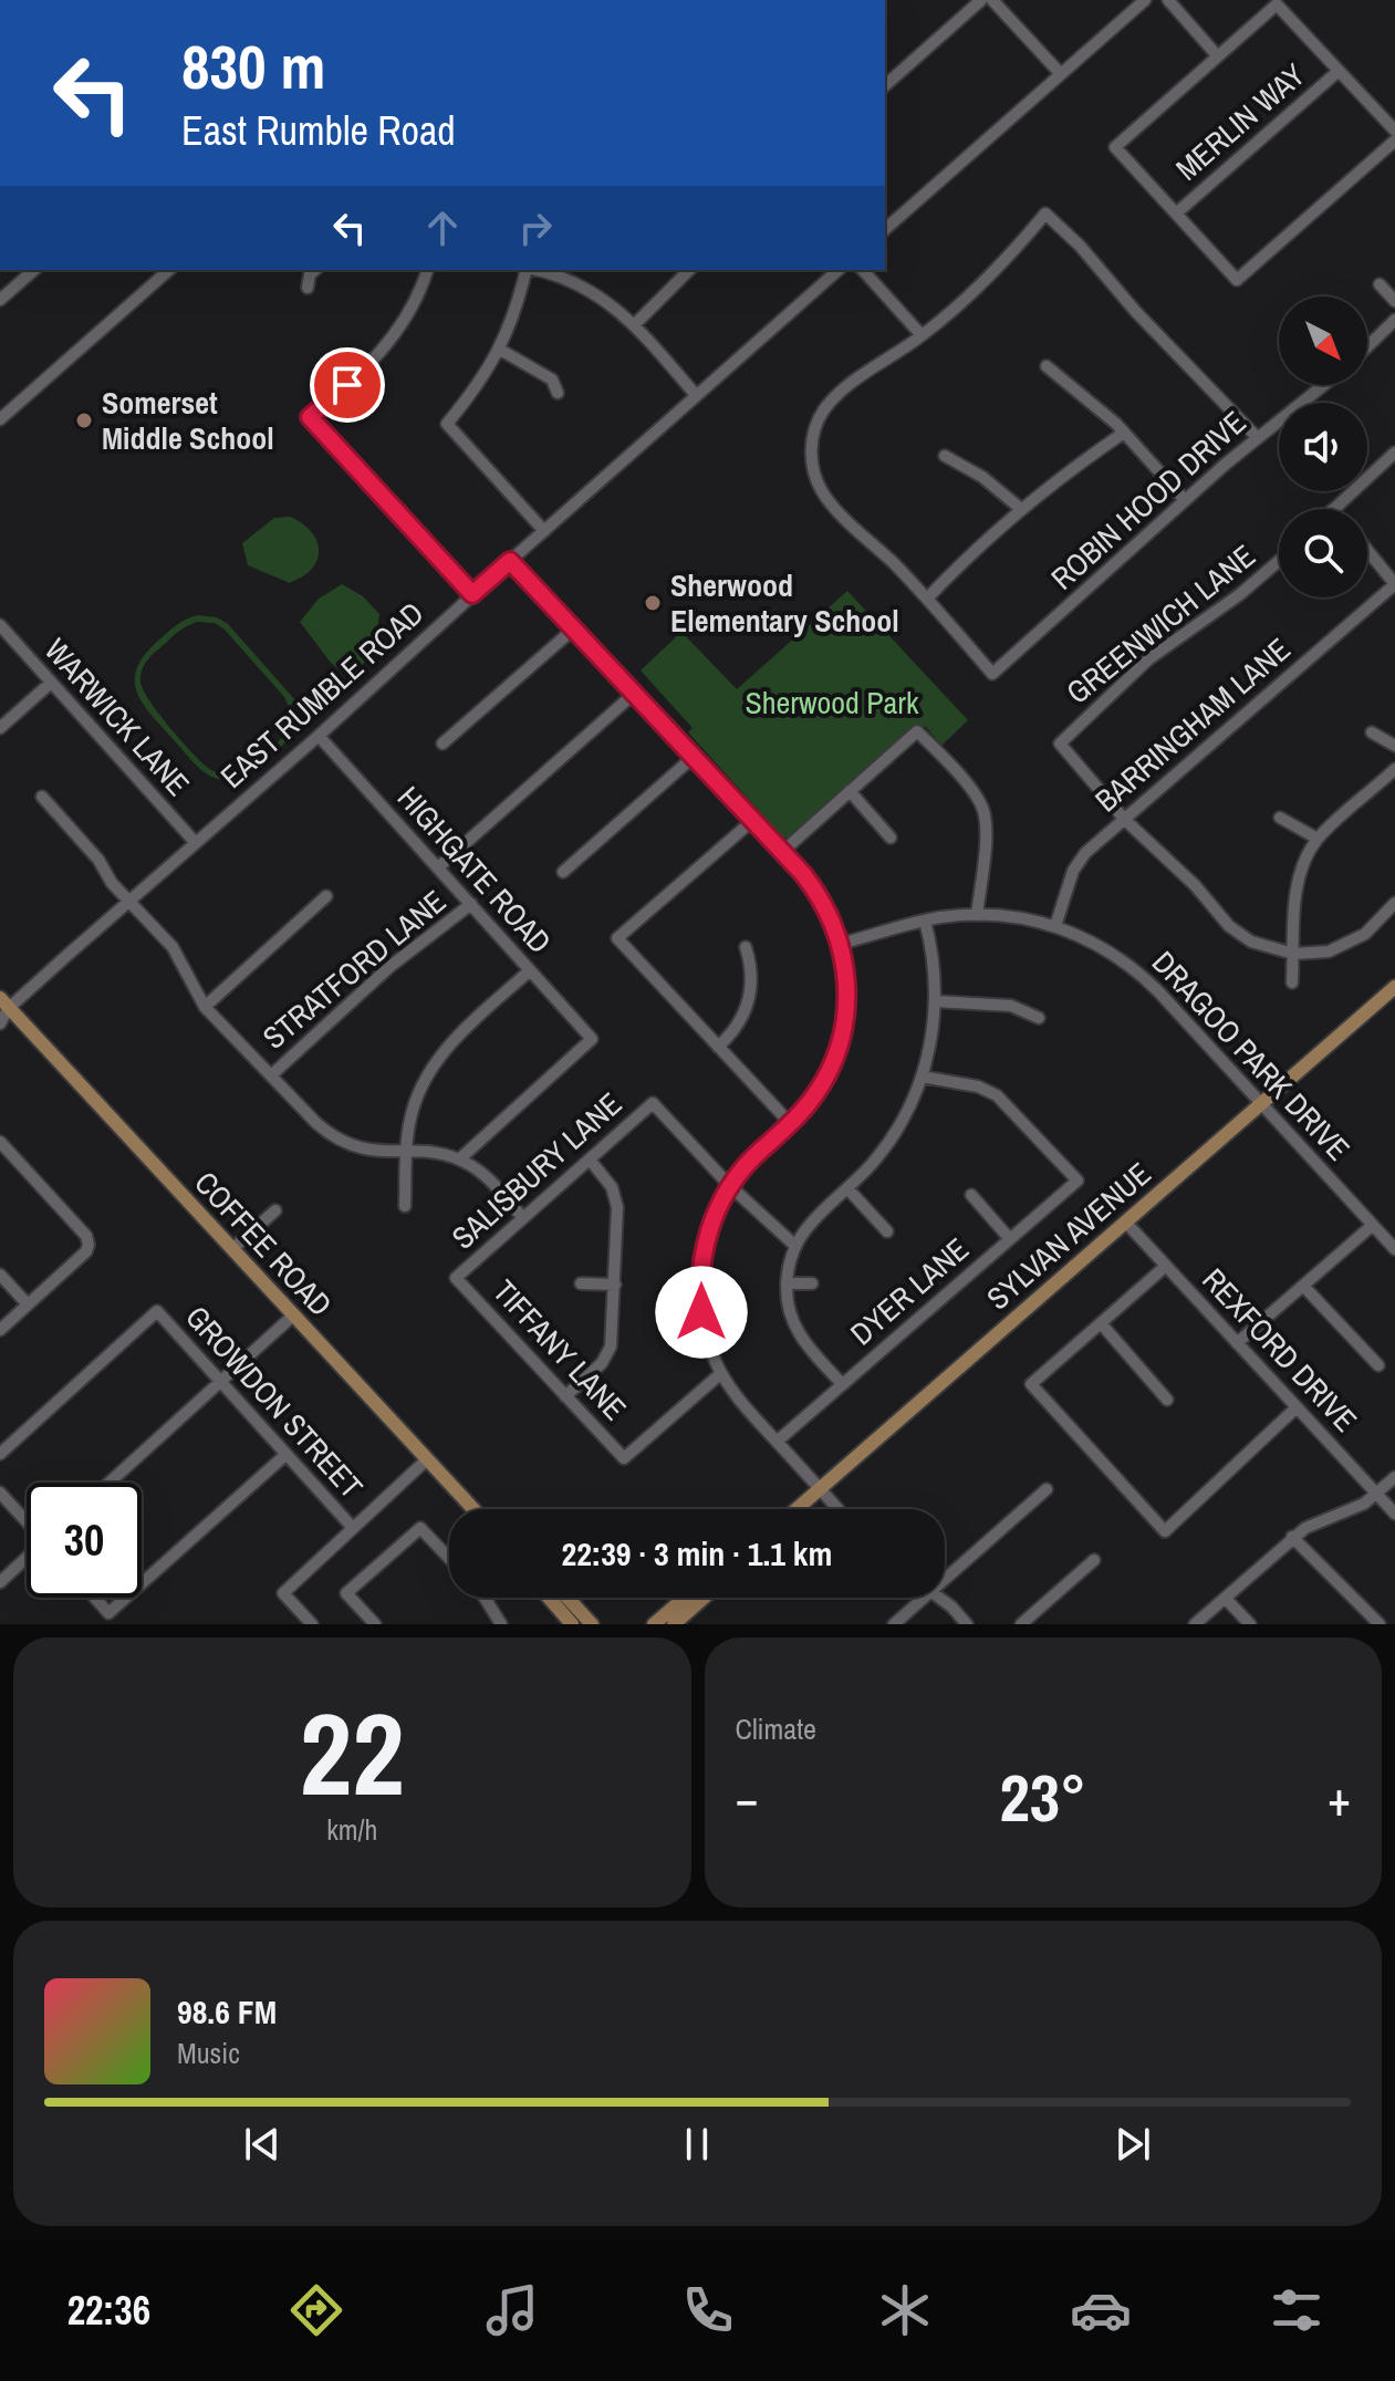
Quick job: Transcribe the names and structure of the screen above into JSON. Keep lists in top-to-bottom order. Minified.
{"streets":{"main road":["SYLVAN AVENUE","COFFEE ROAD"],"street":["MERLIN WAY","ROBIN HOOD DRIVE","GREENWICH LANE","EAST RUMBLE ROAD","WARWICK LANE","BARRINGHAM LANE","HIGHGATE ROAD","STRATFORD LANE","DRAGOO PARK DRIVE","SALISBURY LANE","DYER LANE","TIFFANY LANE","REXFORD DRIVE","GROWDON STREET"]},"crossings":[["GREENWICH LANE","BARRINGHAM LANE"],["EAST RUMBLE ROAD","WARWICK LANE"],["EAST RUMBLE ROAD","HIGHGATE ROAD"],["EAST RUMBLE ROAD","COFFEE ROAD"],["BARRINGHAM LANE","DRAGOO PARK DRIVE"],["HIGHGATE ROAD","STRATFORD LANE"],["DRAGOO PARK DRIVE","SYLVAN AVENUE"],["SALISBURY LANE","TIFFANY LANE"],["SYLVAN AVENUE","REXFORD DRIVE"]],"parks":["Sherwood Park"],"places":["Somerset Middle School","Sherwood Elementary School"],"north":"bottom right","page":{"turn":["830 m","East Rumble Road"],"limit":"30","trip":"22:39 · 3 min · 1.1 km","tile":[["22","km/h"],"Climate"],"heat":["−","23°","+"],"song":["98.6 FM","Music"],"tabs":"22:36"}}
